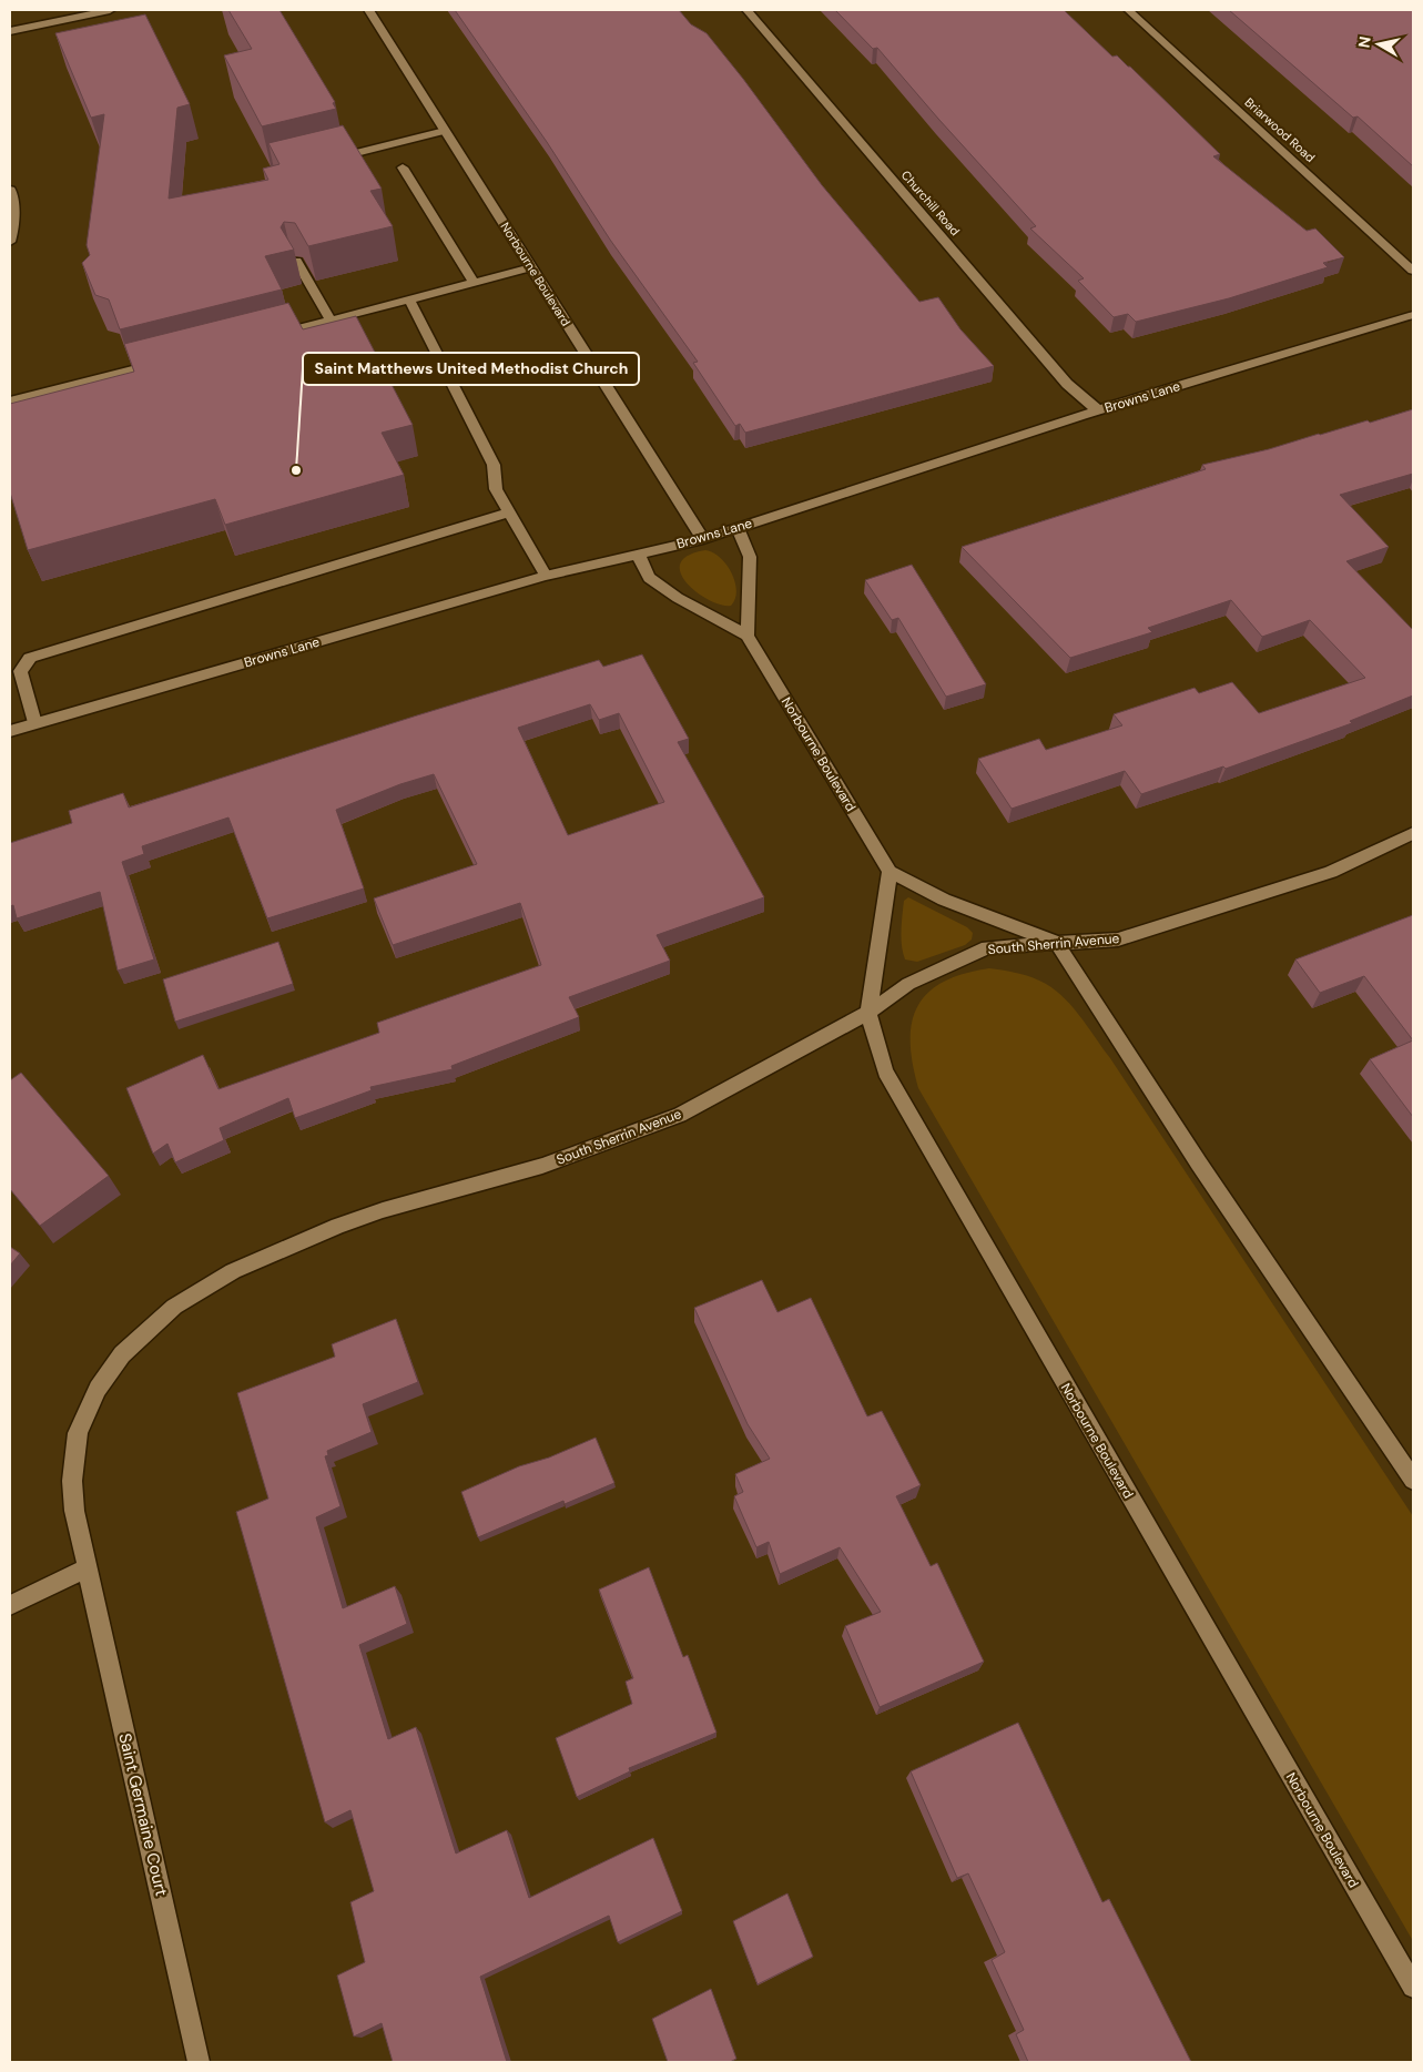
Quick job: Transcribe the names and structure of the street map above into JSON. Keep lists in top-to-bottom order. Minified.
{"streets":{"street":["Briarwood Road","Churchill Road","Norbourne Boulevard","Browns Lane","South Sherrin Avenue","Saint Germaine Court"]},"crossings":[["Churchill Road","Browns Lane"],["Norbourne Boulevard","Browns Lane"],["Norbourne Boulevard","South Sherrin Avenue"],["South Sherrin Avenue","Saint Germaine Court"]],"places":["Saint Matthews United Methodist Church"],"north":"left"}
